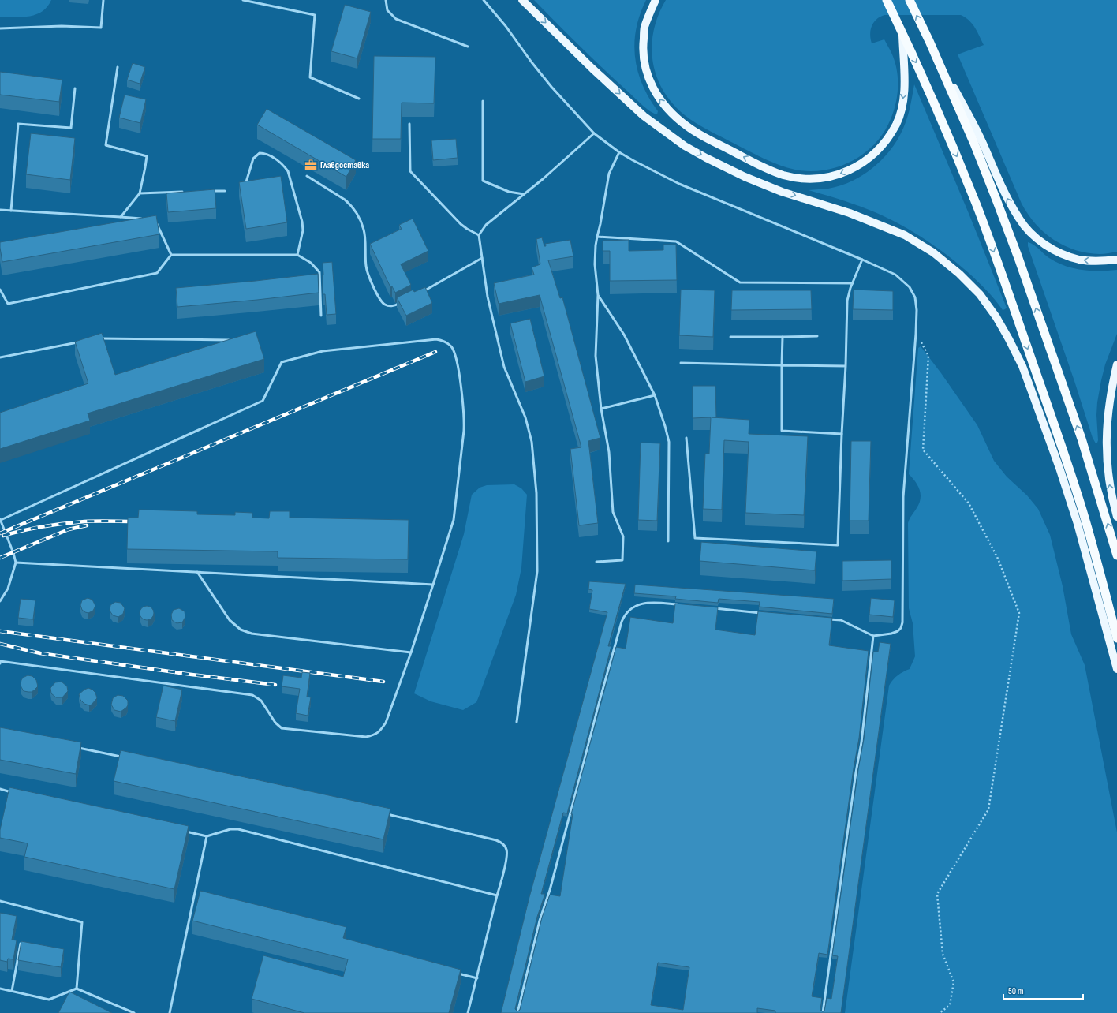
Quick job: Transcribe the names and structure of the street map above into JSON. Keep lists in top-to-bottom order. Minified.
{"places":{"office":["Главдоставка"]},"scale_bar":"50 m"}
